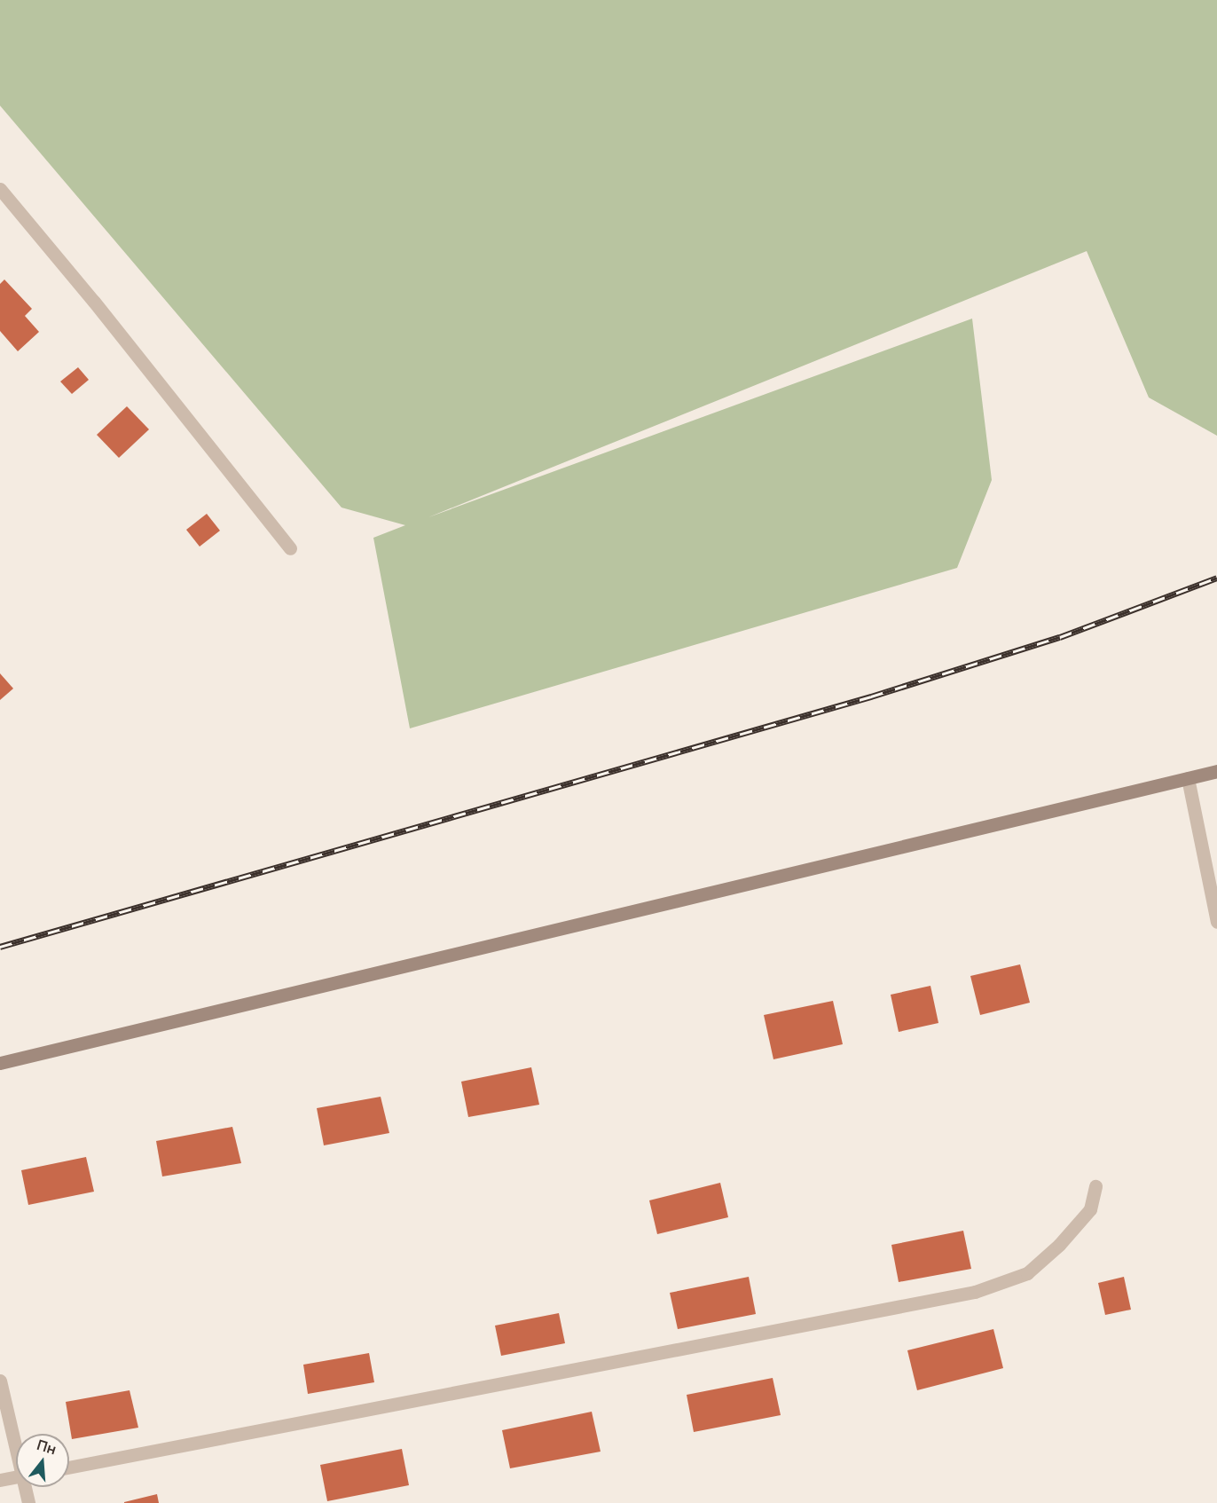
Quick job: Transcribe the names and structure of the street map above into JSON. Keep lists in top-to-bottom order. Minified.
{"north":"top"}
